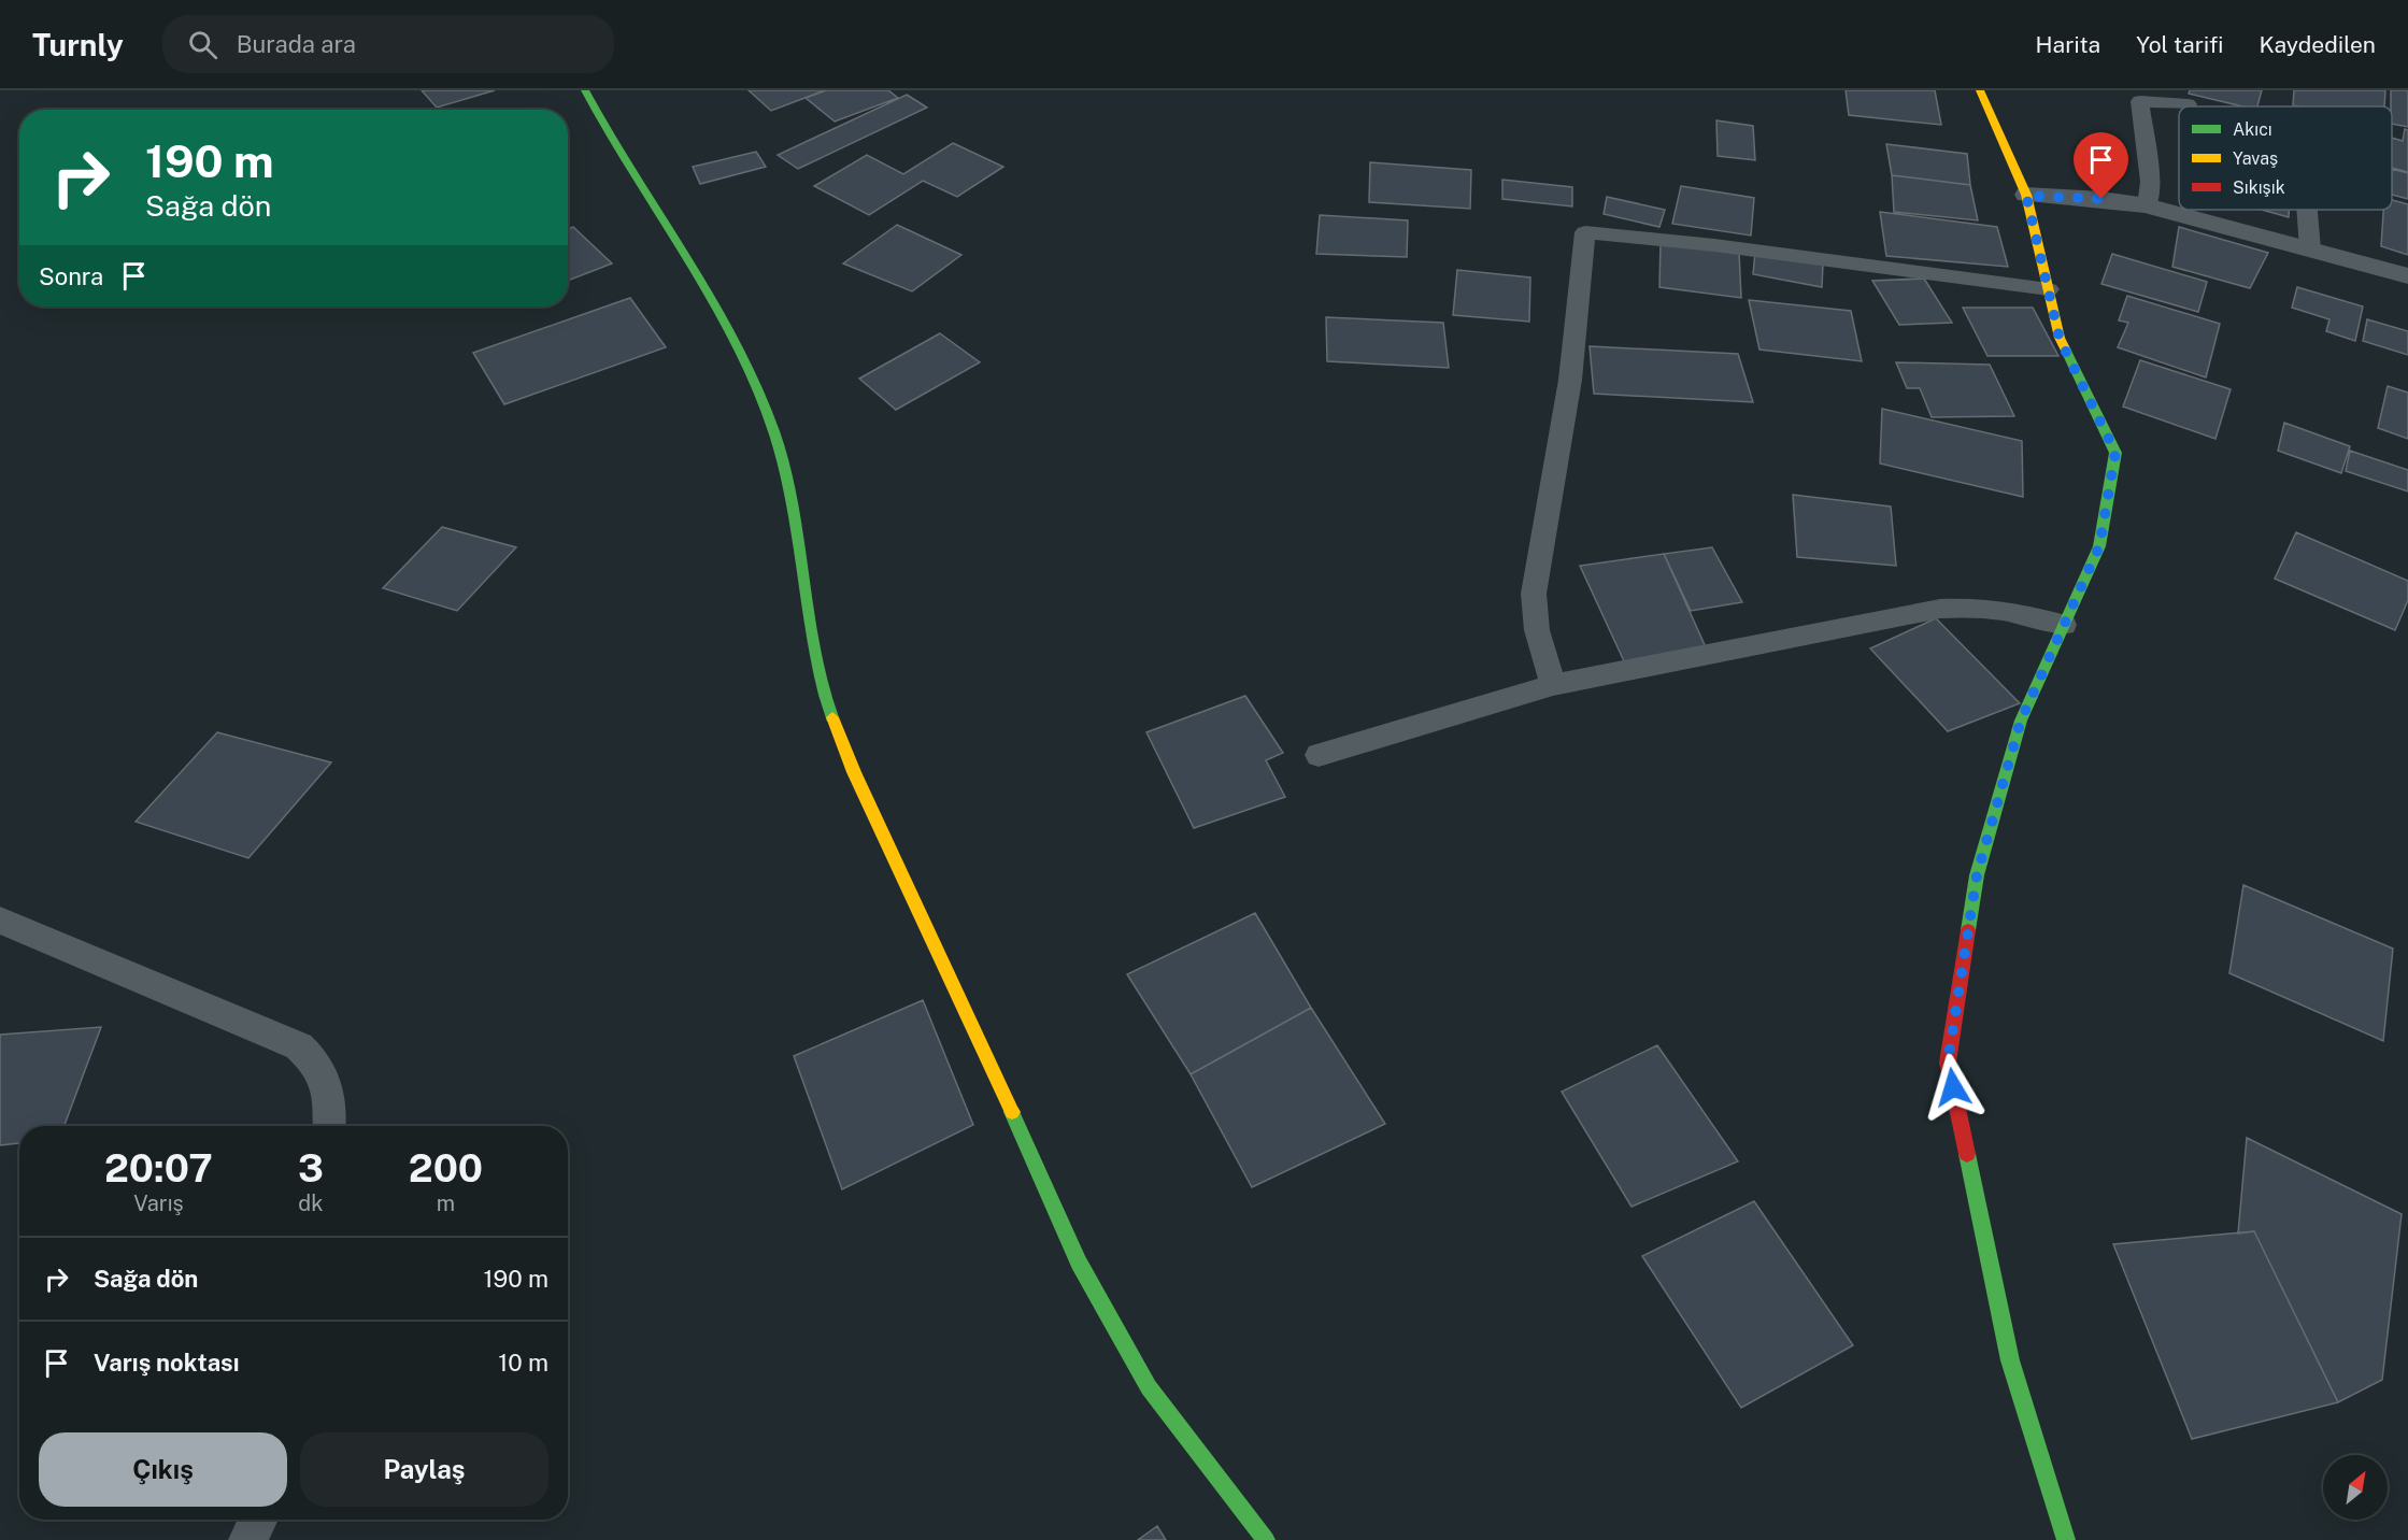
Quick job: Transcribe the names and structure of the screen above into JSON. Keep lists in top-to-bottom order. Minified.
{"legend":["Akıcı","Yavaş","Sıkışık"],"north":"top right","page":{"header":"Turnly","search":"Burada ara","nav":["Harita","Yol tarifi","Kaydedilen"],"turn":["190 m","Sağa dön"],"then":"Sonra","eta":["20:07","Varış","3","dk","200","m"],"list":[{"name":"Sağa dön","value":"190 m"},{"name":"Varış noktası","value":"10 m"}],"buttons":["Çıkış","Paylaş"]}}
